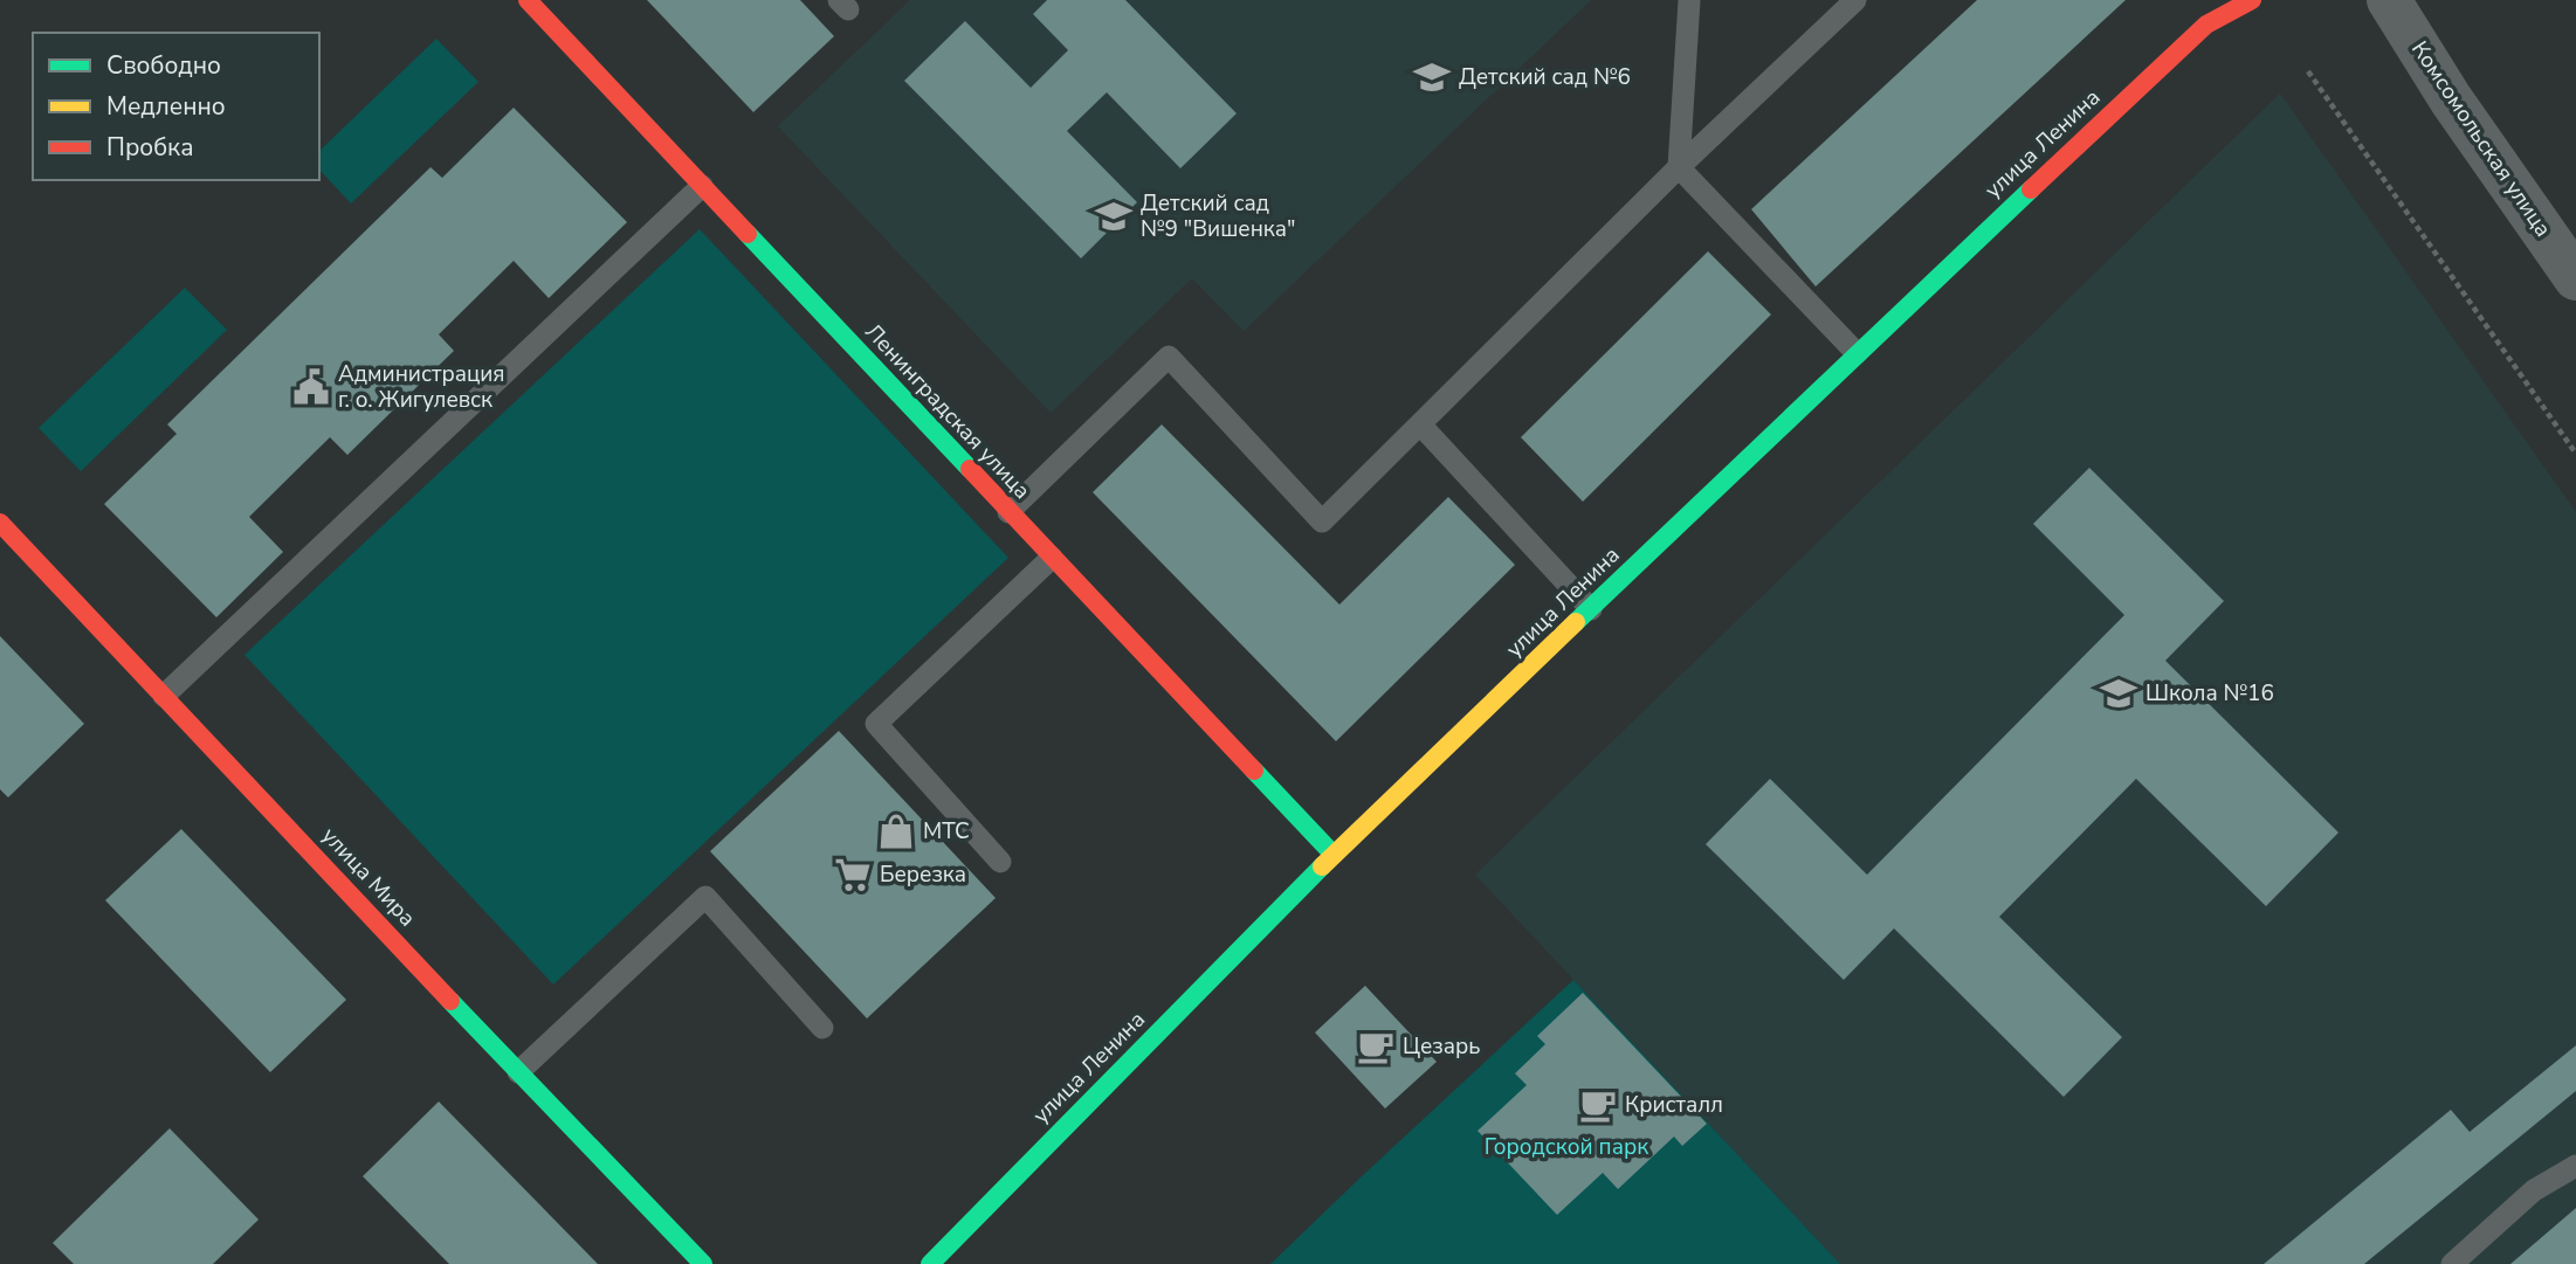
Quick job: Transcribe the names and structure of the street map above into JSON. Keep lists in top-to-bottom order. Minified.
{"streets":{"street":["Комсомольская улица","улица Ленина","Ленинградская улица","улица Мира"]},"crossings":[["улица Ленина","Ленинградская улица"]],"parks":["Городской парк"],"places":{"school or university":["Детский сад №6","Детский сад №9 \"Вишенка\"","Школа №16"],"public building":["Администрация г. о. Жигулевск"],"shop":["МТС"],"supermarket":["Березка"],"cafe":["Цезарь","Кристалл"]},"legend":["Свободно","Медленно","Пробка"]}
